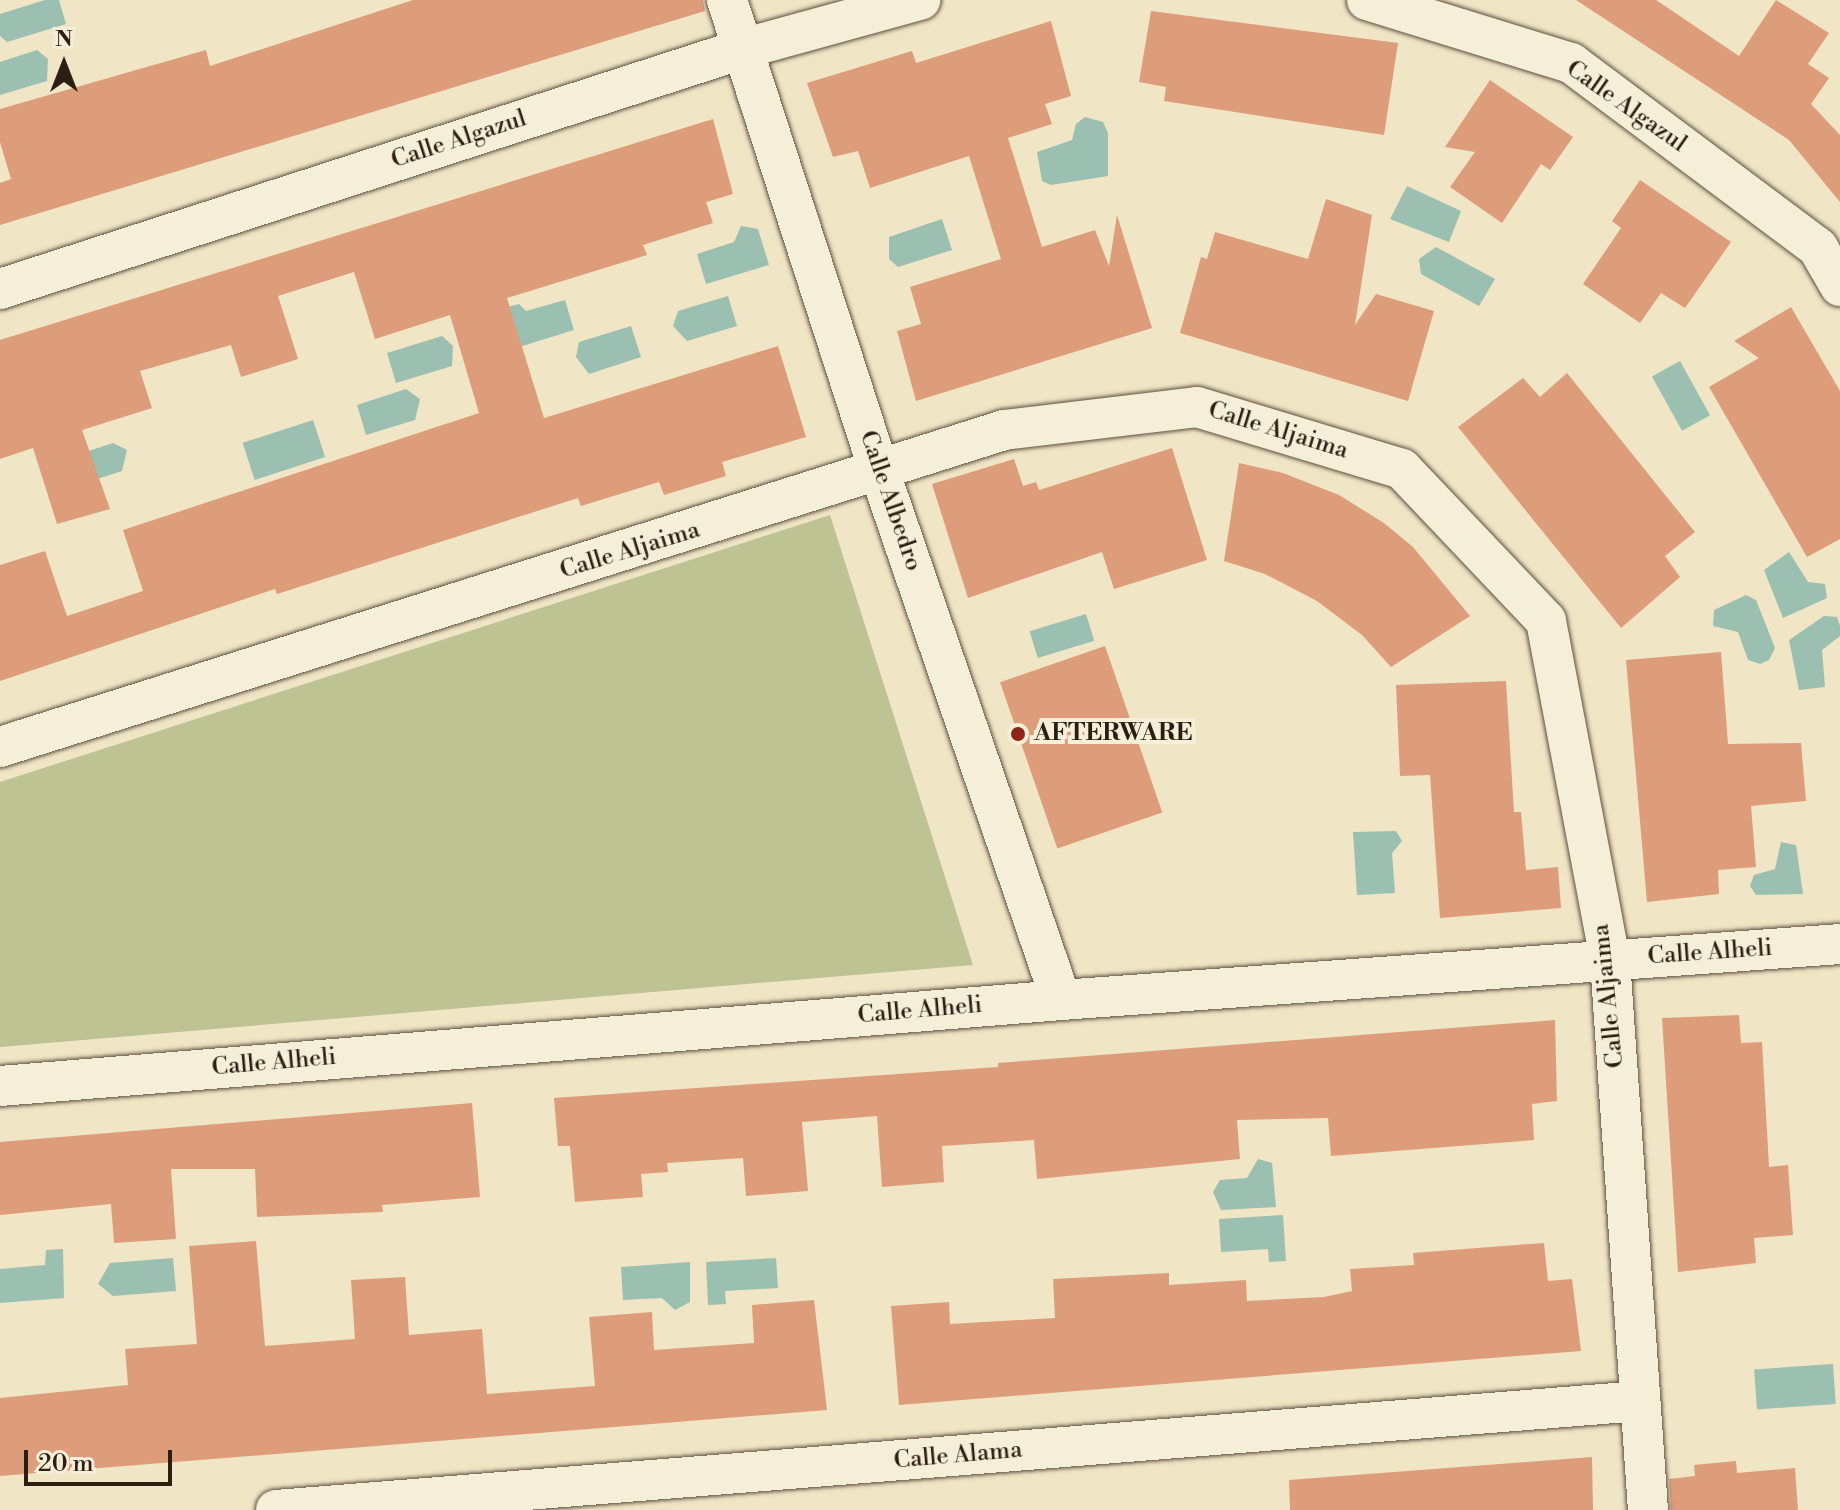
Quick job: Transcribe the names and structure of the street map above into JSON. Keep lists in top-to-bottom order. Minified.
{"streets":{"street":["Calle Algazul","Calle Aljaima","Calle Albedro","Calle Alheli","Calle Alama"]},"crossings":[["Calle Algazul","Calle Albedro"],["Calle Aljaima","Calle Albedro"],["Calle Aljaima","Calle Alheli"],["Calle Aljaima","Calle Alama"],["Calle Albedro","Calle Alheli"]],"places":["AFTERWARE"],"scale_bar":"20 m","north":"top"}
